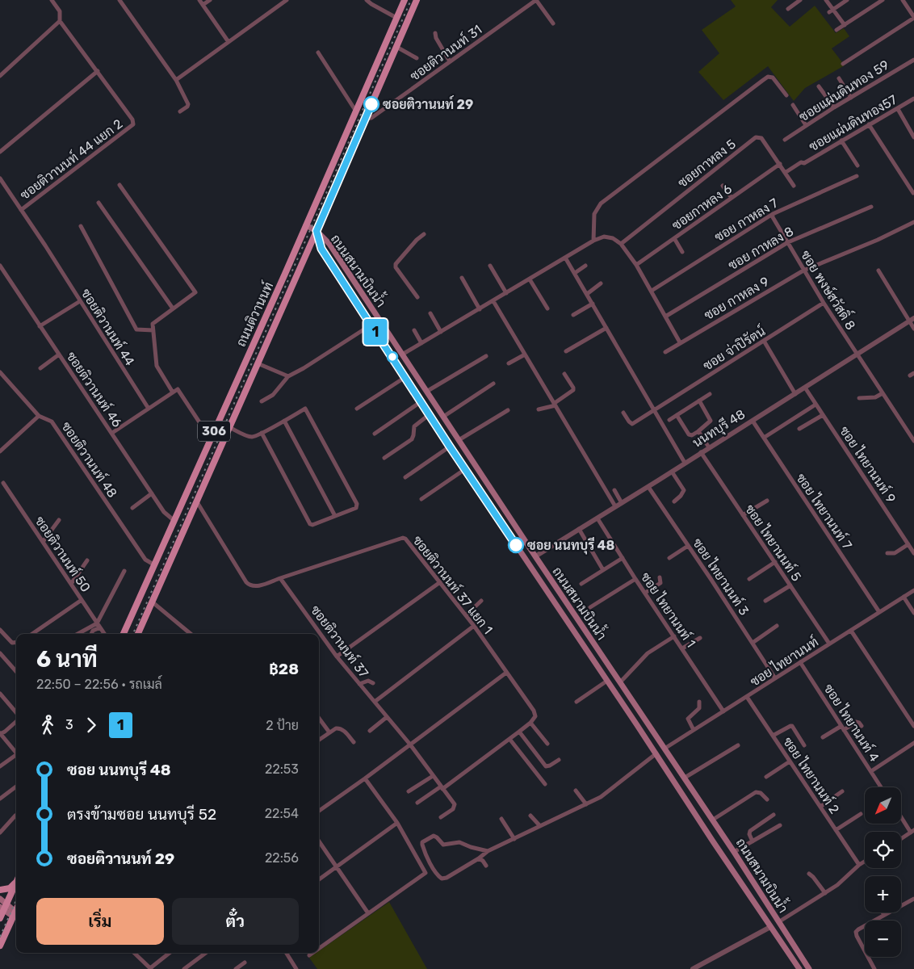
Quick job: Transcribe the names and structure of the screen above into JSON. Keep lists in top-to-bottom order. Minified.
{"streets":{"main road":["ถนนสนามบินน้ำ","ถนนติวานนท์","306"],"street":["ซอยติวานนท์ 31","ซอยแผ่นดินทอง 59","ซอยแผ่นดินทอง57","ซอยติวานนท์ 44 แยก 2","ซอยกาหลง 5","ซอยกาหลง 6","ซอย กาหลง 7","ซอย กาหลง 8","ซอย พงษ์สวัสดิ์ 8","ซอย กาหลง 9","ซอยติวานนท์ 44","ซอย จ่าปิรัตน์","ซอยติวานนท์ 46","นนทบุรี 48","ซอยติวานนท์ 48","ซอย ไทยานนท์ 9","ซอย ไทยานนท์ 7","ซอย ไทยานนท์ 5","ซอยติวานนท์ 50","ซอย ไทยานนท์ 3","ซอยติวานนท์ 37 แยก 1","ซอย ไทยานนท์ 1","ซอยติวานนท์ 37","ซอย ไทยานนท์","ซอย ไทยานนท์ 4","ซอย ไทยานนท์ 2"]},"crossings":[["ซอยติวานนท์ 31","ถนนติวานนท์"],["ซอยแผ่นดินทอง57","ซอยกาหลง 5"],["ซอยติวานนท์ 44 แยก 2","ซอยติวานนท์ 44"],["ซอยกาหลง 5","ซอยกาหลง 6"],["ซอย กาหลง 7","ซอย พงษ์สวัสดิ์ 8"],["ซอย กาหลง 8","ซอย พงษ์สวัสดิ์ 8"],["ถนนสนามบินน้ำ","ถนนติวานนท์"],["ถนนสนามบินน้ำ","นนทบุรี 48"],["ถนนสนามบินน้ำ","ซอย ไทยานนท์"],["ซอย พงษ์สวัสดิ์ 8","ซอย กาหลง 9"],["ซอย พงษ์สวัสดิ์ 8","ซอย จ่าปิรัตน์"],["ซอย พงษ์สวัสดิ์ 8","นนทบุรี 48"],["ถนนติวานนท์","ซอยติวานนท์ 46"],["ถนนติวานนท์","ซอยติวานนท์ 48"],["นนทบุรี 48","ซอย ไทยานนท์ 9"],["นนทบุรี 48","ซอย ไทยานนท์ 7"],["นนทบุรี 48","ซอย ไทยานนท์ 5"],["นนทบุรี 48","ซอย ไทยานนท์ 3"],["นนทบุรี 48","ซอย ไทยานนท์ 1"],["ซอย ไทยานนท์ 7","ซอย ไทยานนท์"],["ซอย ไทยานนท์ 5","ซอย ไทยานนท์"],["ซอย ไทยานนท์ 3","ซอย ไทยานนท์"],["ซอยติวานนท์ 37 แยก 1","ซอยติวานนท์ 37"],["ซอย ไทยานนท์ 1","ซอย ไทยานนท์"],["ซอย ไทยานนท์","ซอย ไทยานนท์ 4"],["ซอย ไทยานนท์","ซอย ไทยานนท์ 2"]],"places":["ซอยติวานนท์ 29","ซอย นนทบุรี 48"],"lines":["bus line 1"],"north":"bottom left","page":{"on_map":"1","heading":["6 นาที","22:50 – 22:56 · รถเมล์","฿28"],"legs":["3","1","2 ป้าย"],"list":[{"name":"ซอย นนทบุรี 48","value":"22:53"},{"name":"ตรงข้ามซอย นนทบุรี 52","value":"22:54"},{"name":"ซอยติวานนท์ 29","value":"22:56"}],"map_buttons":["+","−"],"buttons":["เริ่ม","ตั๋ว"]}}
